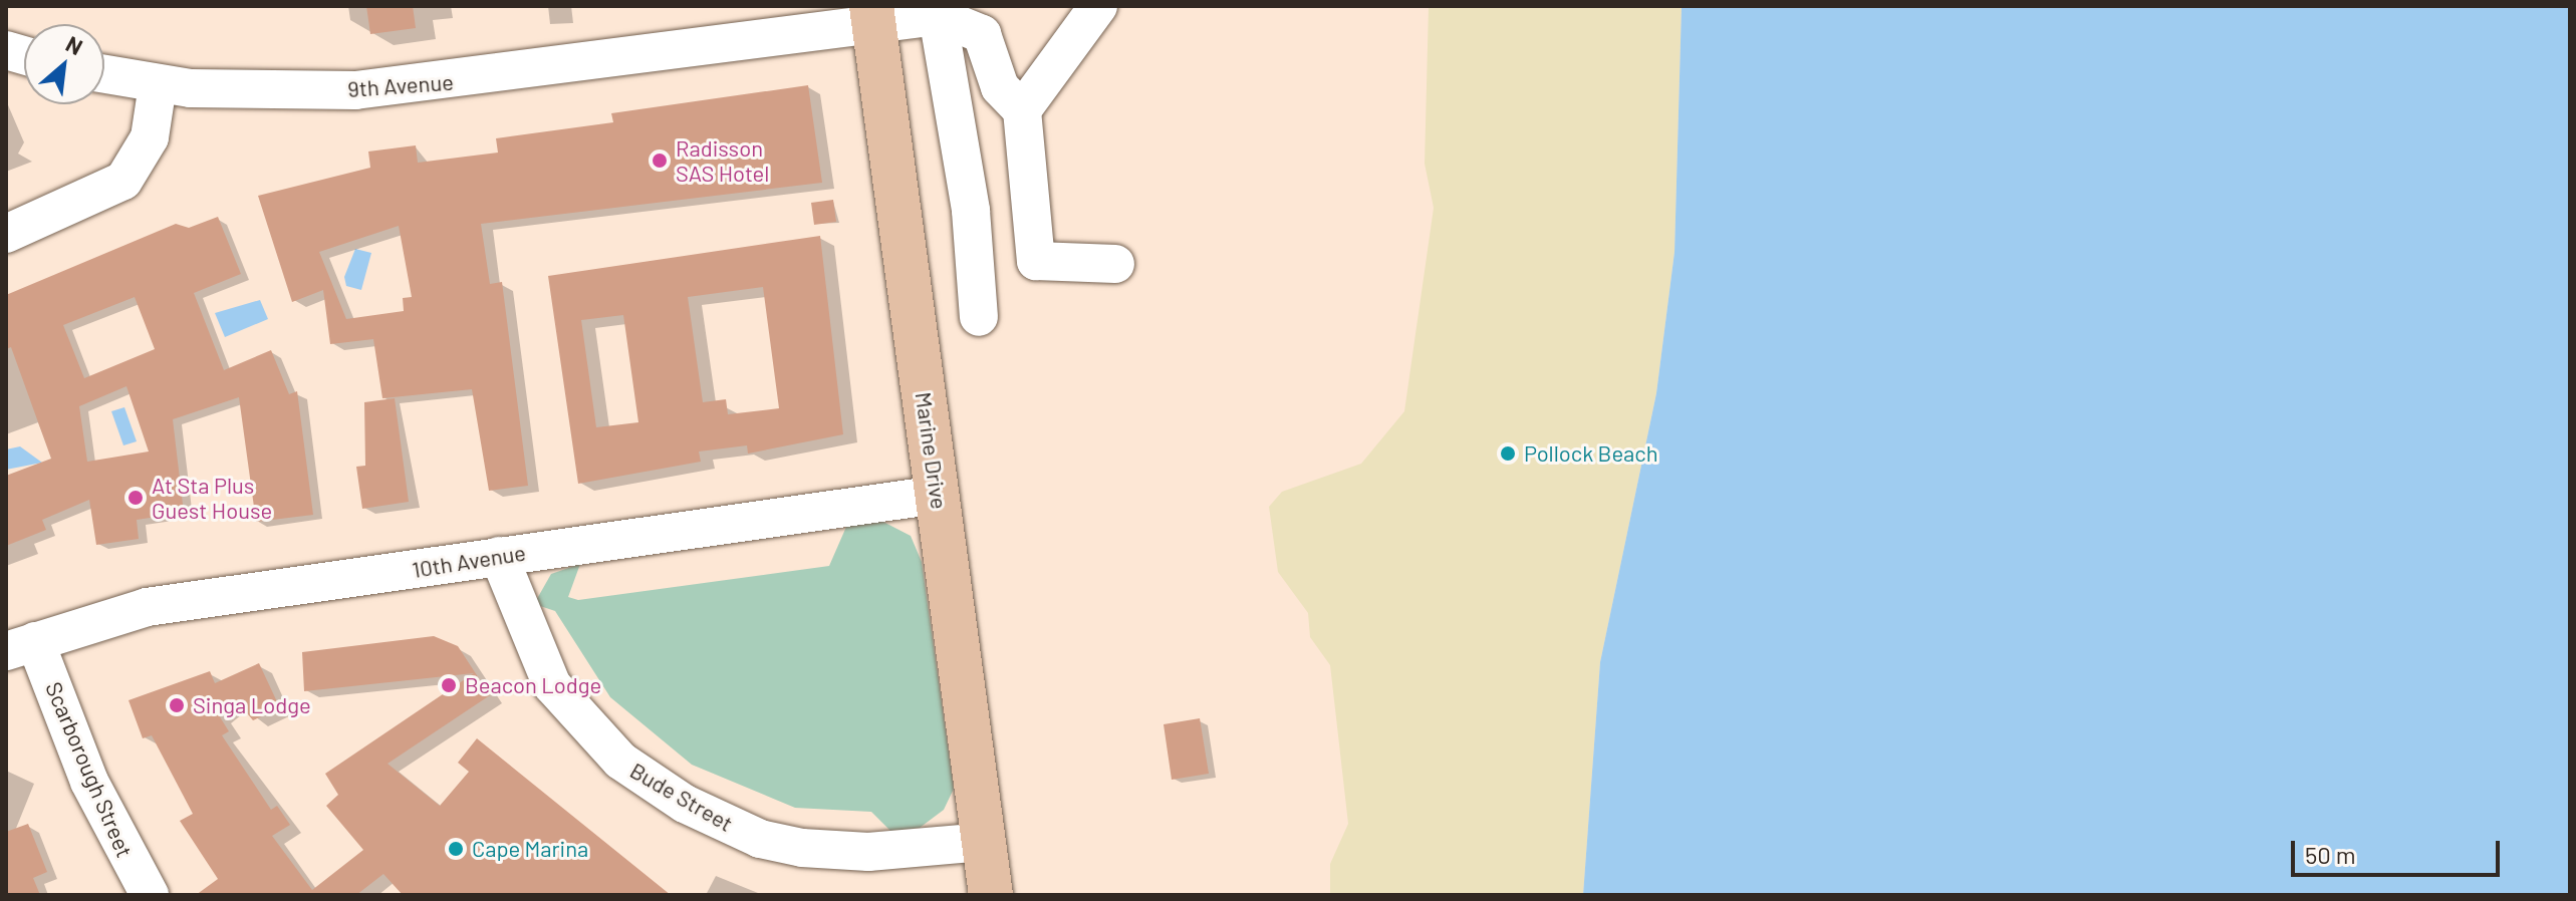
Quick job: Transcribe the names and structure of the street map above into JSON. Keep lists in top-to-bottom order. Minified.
{"streets":{"main road":["Marine Drive"],"street":["9th Avenue","10th Avenue","Scarborough Street","Bude Street"]},"crossings":[["9th Avenue","Marine Drive"],["Marine Drive","10th Avenue"],["Marine Drive","Bude Street"],["10th Avenue","Scarborough Street"],["10th Avenue","Bude Street"]],"places":["Radisson SAS Hotel","Pollock Beach","At Sta Plus Guest House","Beacon Lodge","Singa Lodge","Cape Marina"],"scale_bar":"50 m","north":"top right"}
